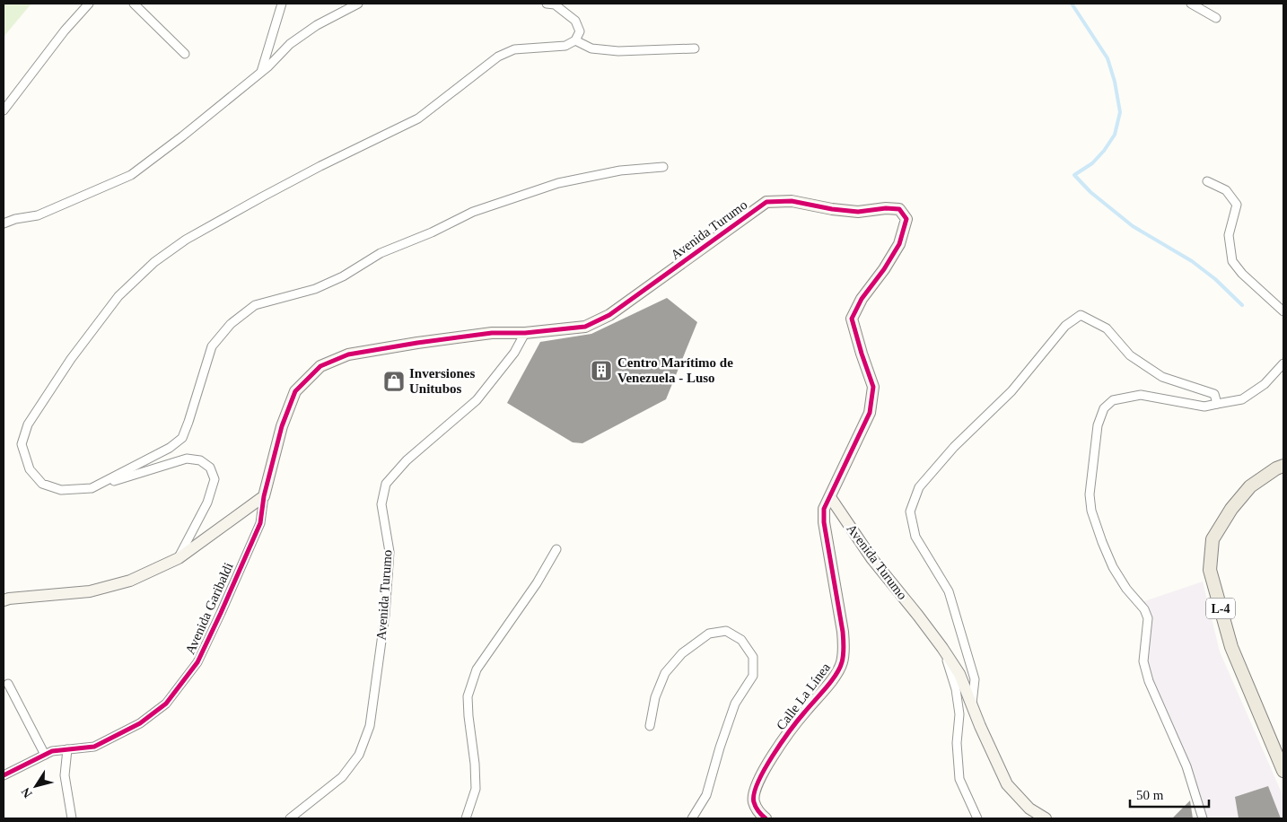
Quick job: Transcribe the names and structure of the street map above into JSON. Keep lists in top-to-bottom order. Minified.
{"streets":{"main road":["L-4"],"street":["Avenida Turumo","Avenida Garibaldi","Calle La Línea"]},"crossings":[["Avenida Turumo","Calle La Línea"]],"places":{"building":["Centro Marítimo de Venezuela - Luso"],"shop":["Inversiones Unitubos"]},"scale_bar":"50 m","north":"bottom left"}
